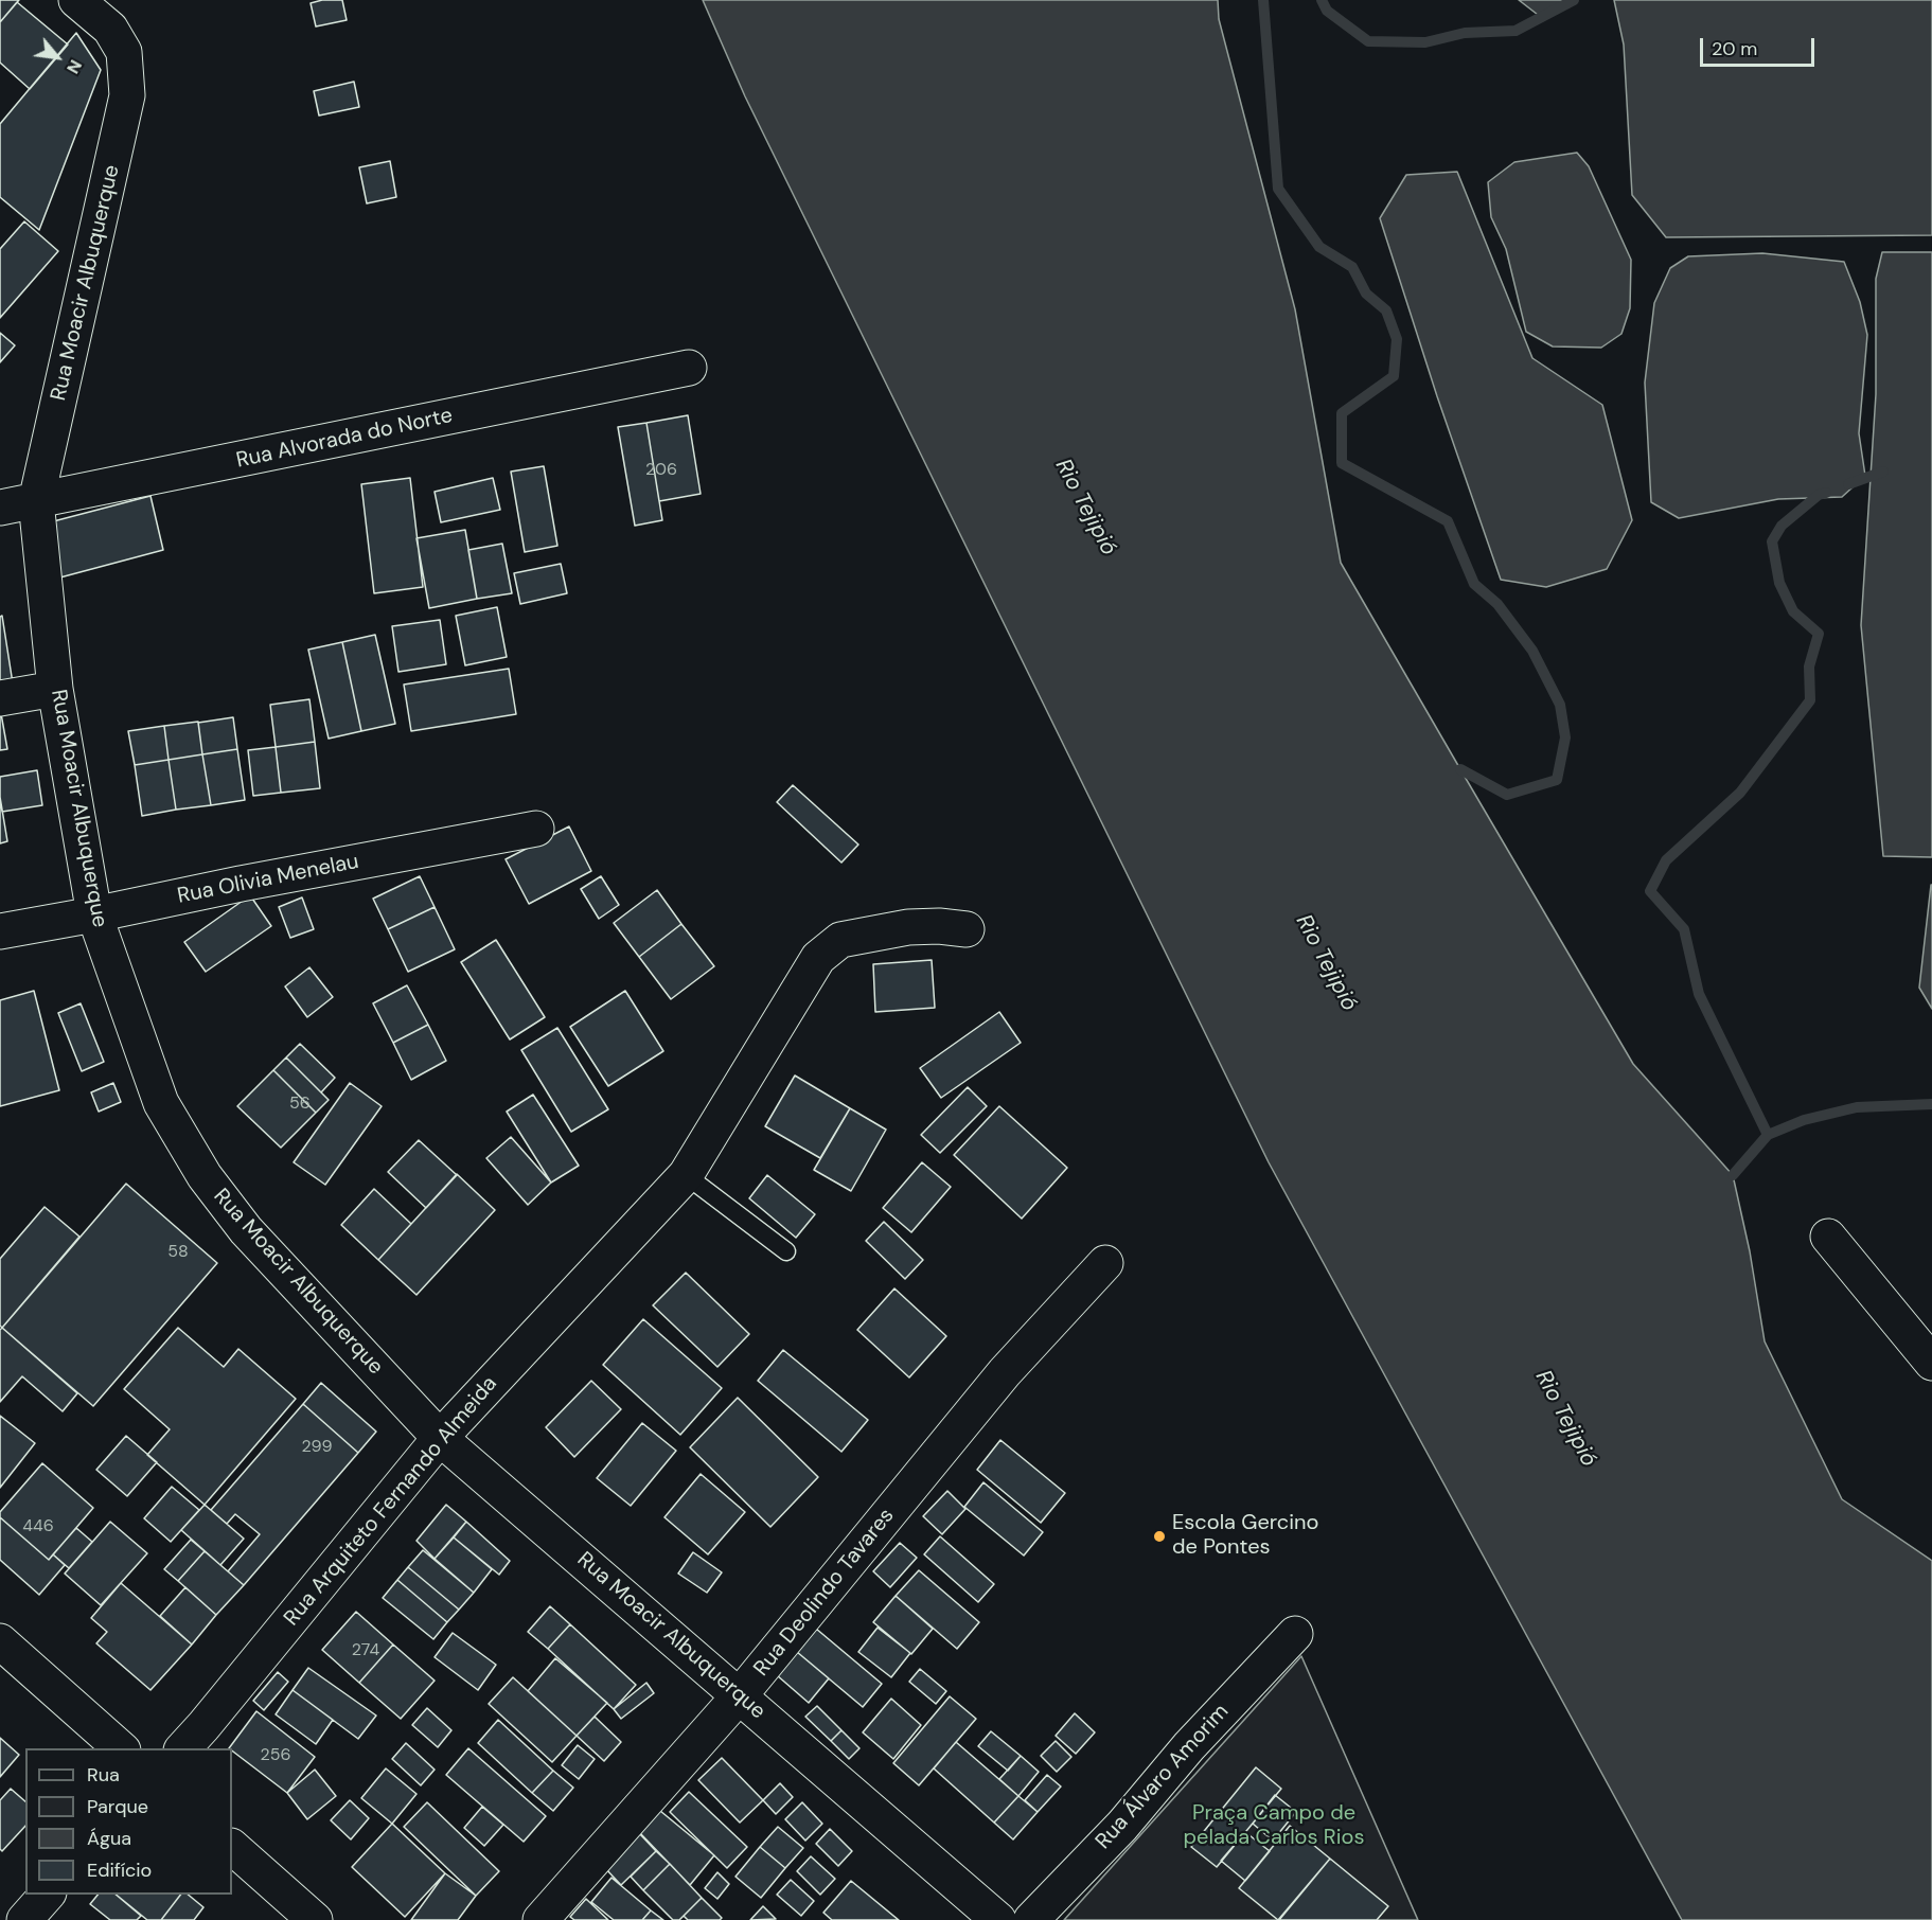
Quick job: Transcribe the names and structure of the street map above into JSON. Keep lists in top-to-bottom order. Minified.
{"streets":{"street":["Rua Moacir Albuquerque","Rua Alvorada do Norte","Rua Olivia Menelau","Rua Arquiteto Fernando Almeida","Rua Deolindo Tavares","Rua Álvaro Amorim"]},"crossings":[["Rua Moacir Albuquerque","Rua Alvorada do Norte"],["Rua Moacir Albuquerque","Rua Olivia Menelau"],["Rua Moacir Albuquerque","Rua Arquiteto Fernando Almeida"],["Rua Moacir Albuquerque","Rua Deolindo Tavares"]],"water":["Rio Tejipió"],"parks":["Praça Campo de pelada Carlos Rios"],"places":["Escola Gercino de Pontes"],"house_numbers":["206","56","58","299","446","274","256"],"legend":["Rua","Parque","Água","Edifício"],"scale_bar":"20 m","north":"bottom right"}
